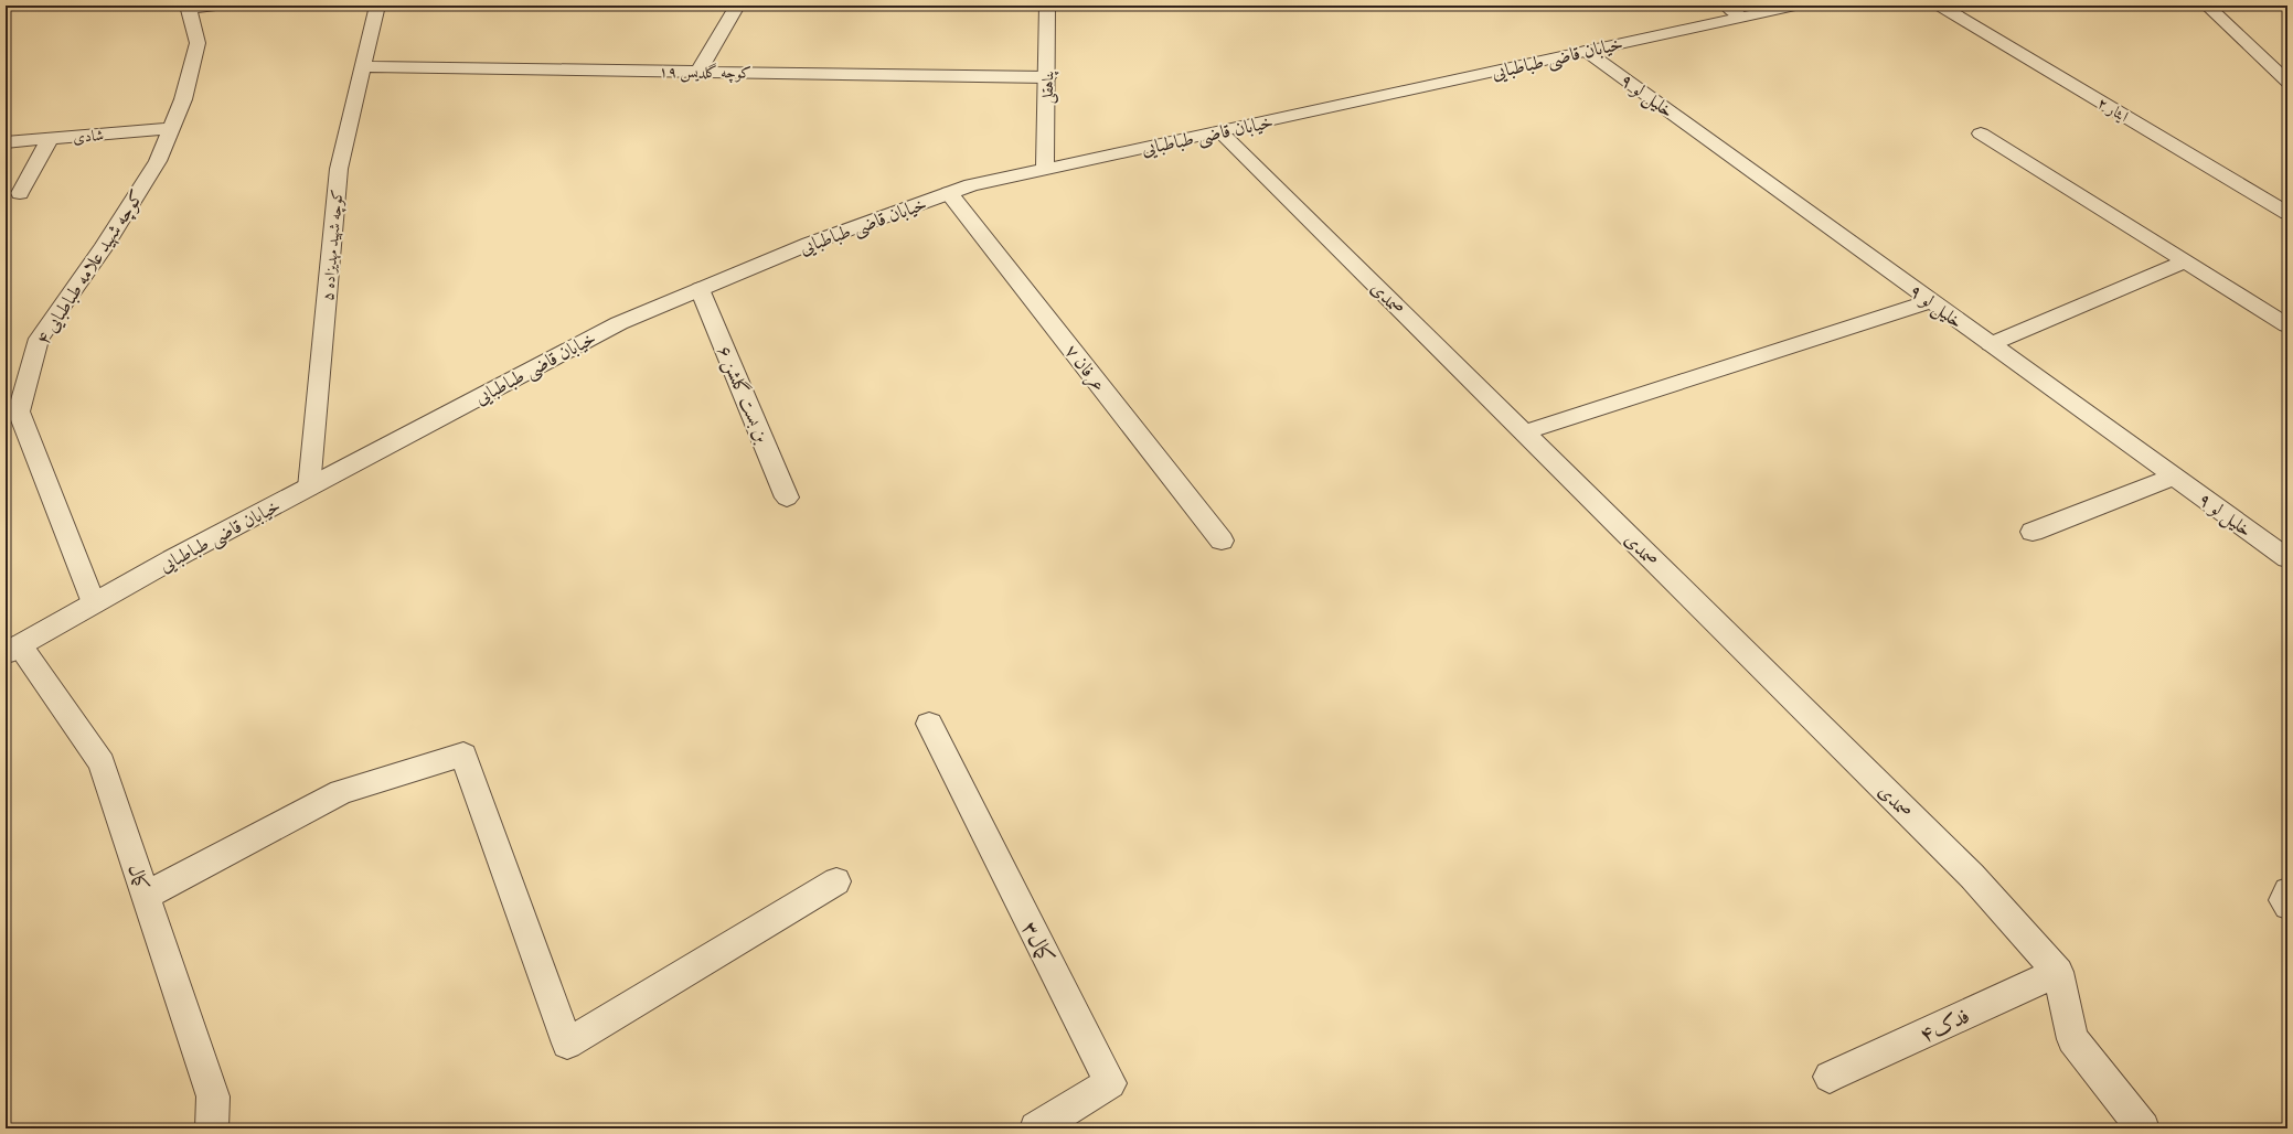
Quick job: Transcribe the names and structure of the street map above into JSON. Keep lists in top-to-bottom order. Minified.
{"streets":{"street":["خیابان قاضی طباطبایی","کوچه گلدیس ۱۹","پناهقلی","خلیل لو ۹","ایثار ۲","شادی","کوچه شهید مهدیزاده ۵","کوچه شهید علامه طباطبایی ۴","صمدی","عرفان ۷","بن بست گلشن ۶","کمال","کمال۳","فدک۴"]},"crossings":[["خیابان قاضی طباطبایی","پناهقلی"],["خیابان قاضی طباطبایی","خلیل لو ۹"],["خیابان قاضی طباطبایی","کوچه شهید مهدیزاده ۵"],["خیابان قاضی طباطبایی","کوچه شهید علامه طباطبایی ۴"],["خیابان قاضی طباطبایی","صمدی"],["خیابان قاضی طباطبایی","عرفان ۷"],["خیابان قاضی طباطبایی","بن بست گلشن ۶"],["خیابان قاضی طباطبایی","کمال"],["کوچه گلدیس ۱۹","پناهقلی"],["کوچه گلدیس ۱۹","کوچه شهید مهدیزاده ۵"],["شادی","کوچه شهید علامه طباطبایی ۴"],["صمدی","فدک۴"]]}
